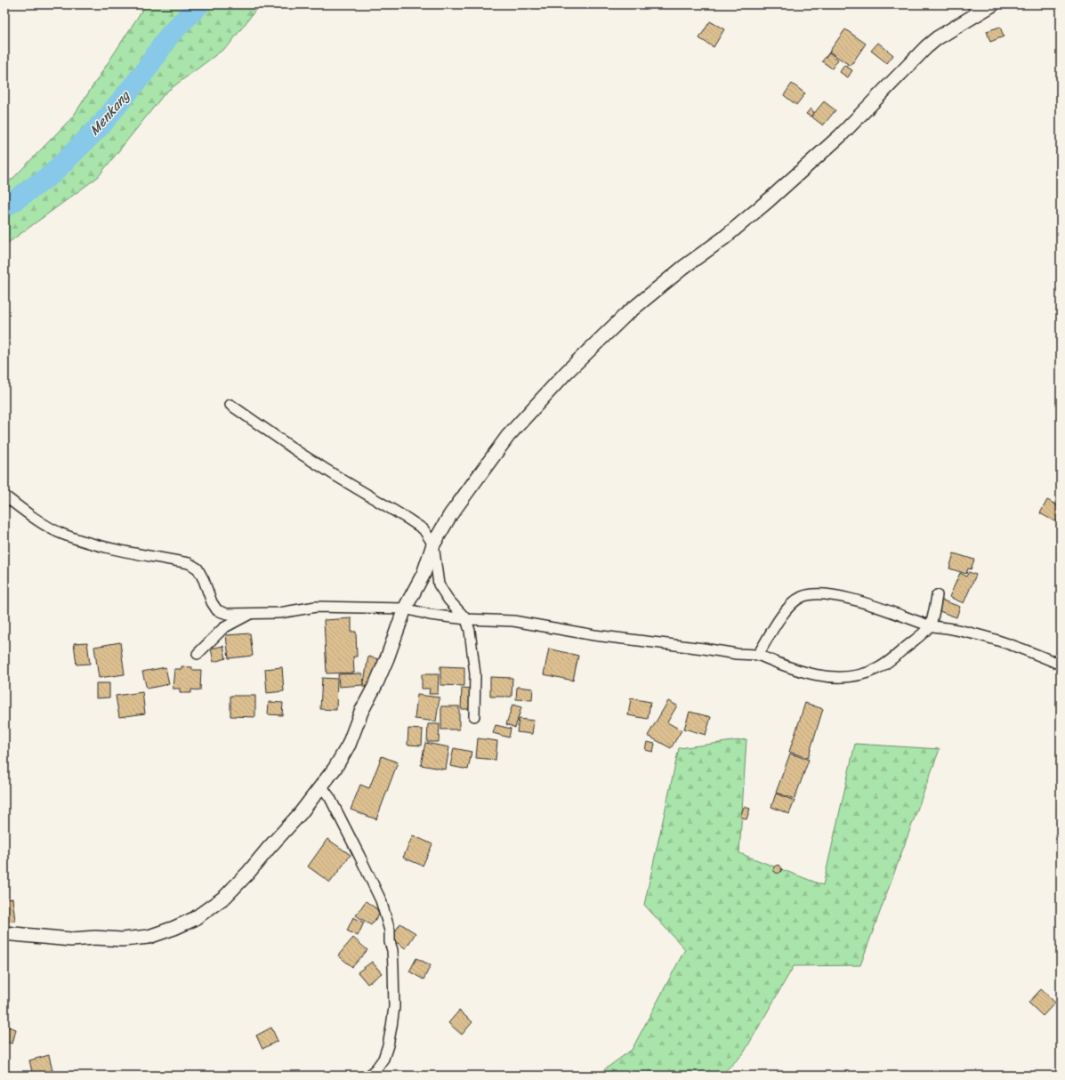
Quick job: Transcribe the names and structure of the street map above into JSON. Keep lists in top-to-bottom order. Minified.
{"water":["Menkang"]}
